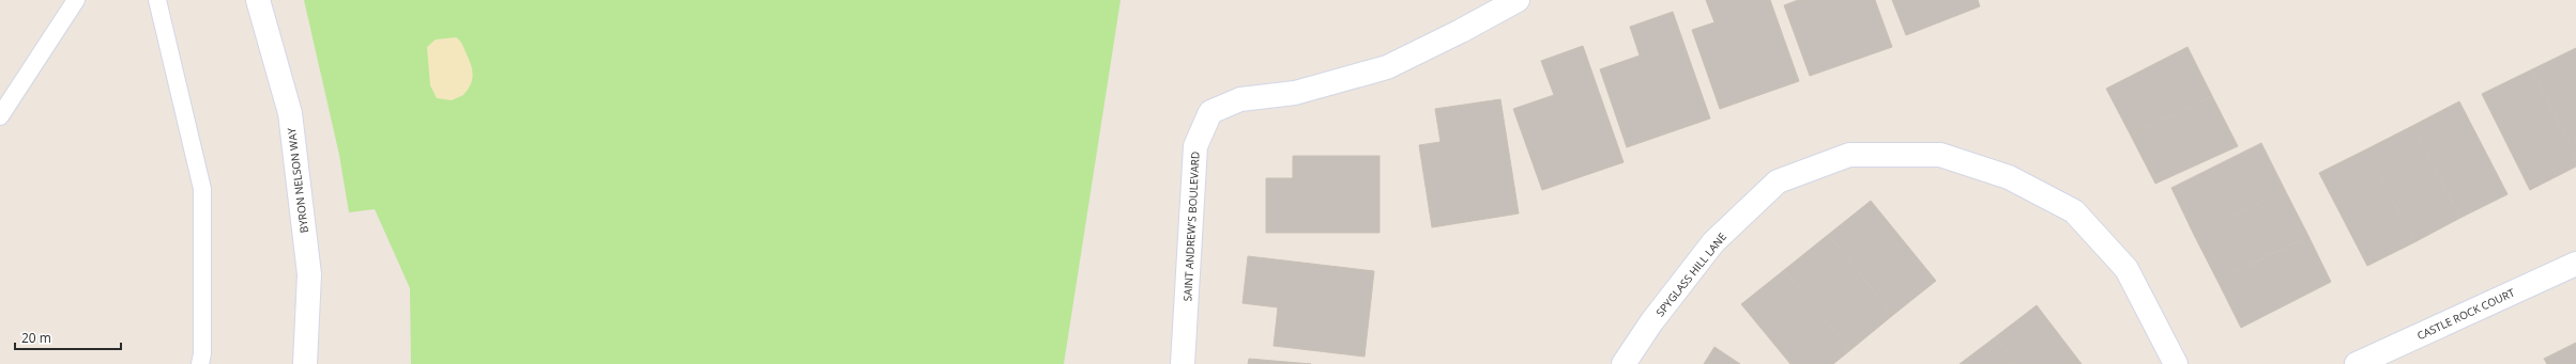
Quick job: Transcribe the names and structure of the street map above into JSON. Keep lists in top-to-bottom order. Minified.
{"streets":{"street":["BYRON NELSON WAY","SAINT ANDREW'S BOULEVARD","SPYGLASS HILL LANE","CASTLE ROCK COURT"]},"scale_bar":"20 m"}
